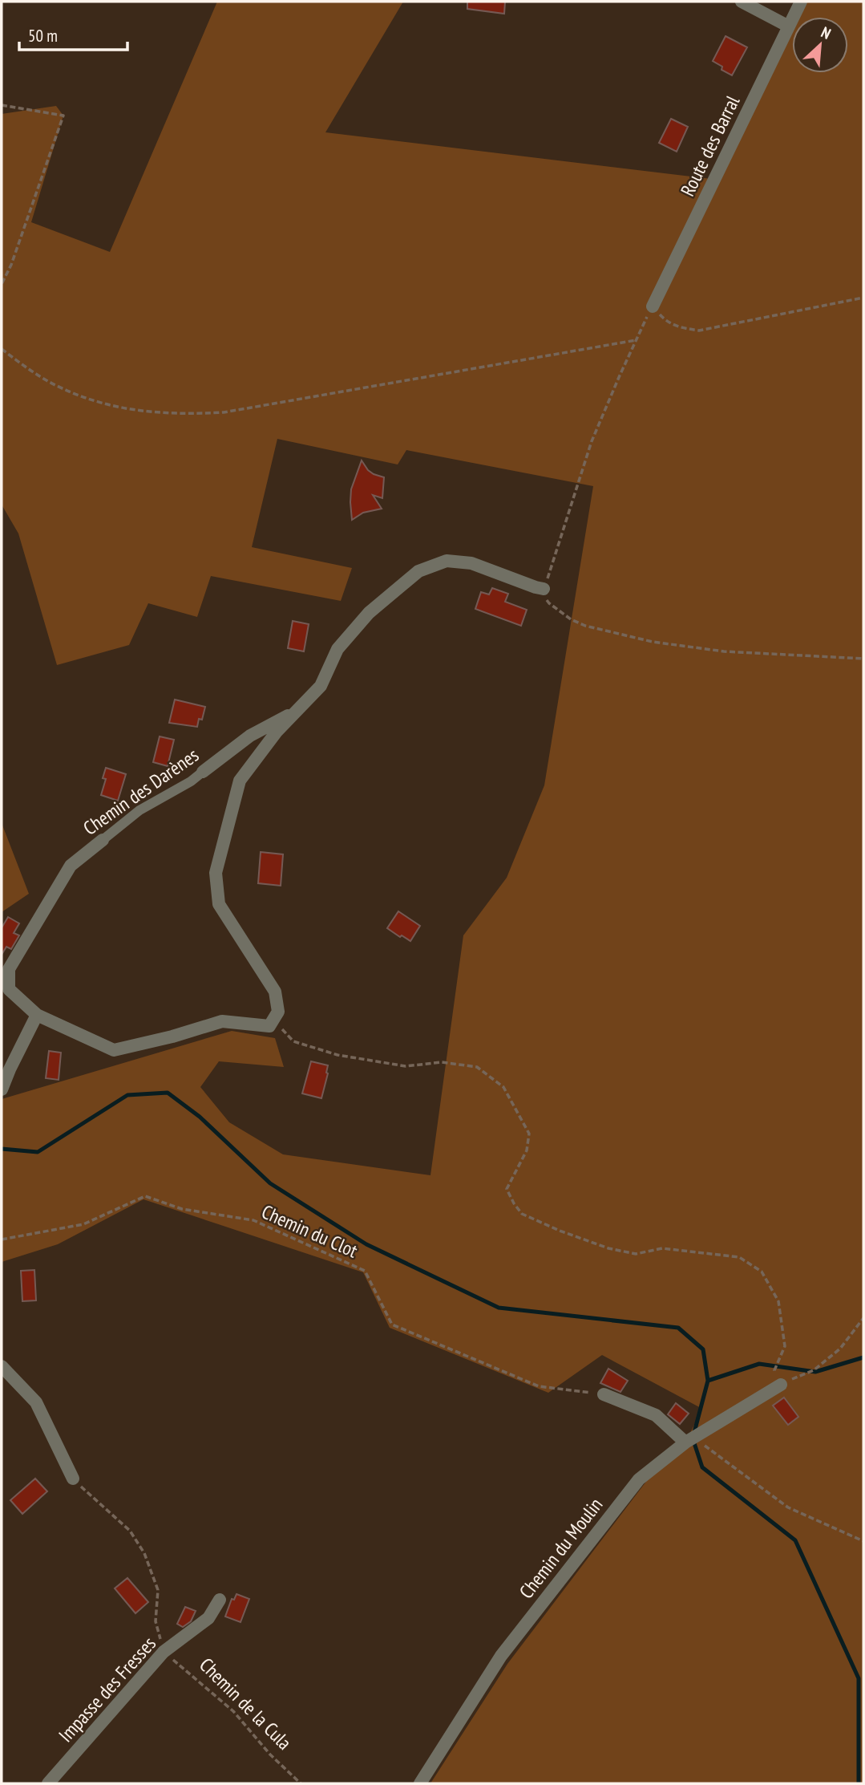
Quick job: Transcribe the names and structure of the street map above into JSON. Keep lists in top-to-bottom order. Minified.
{"streets":{"street":["Route des Barral","Chemin des Darènes","Chemin du Moulin","Impasse des Fresses"],"path":["Chemin du Clot","Chemin de la Cula"]},"crossings":[["Impasse des Fresses","Chemin de la Cula"]],"scale_bar":"50 m","north":"top right"}
